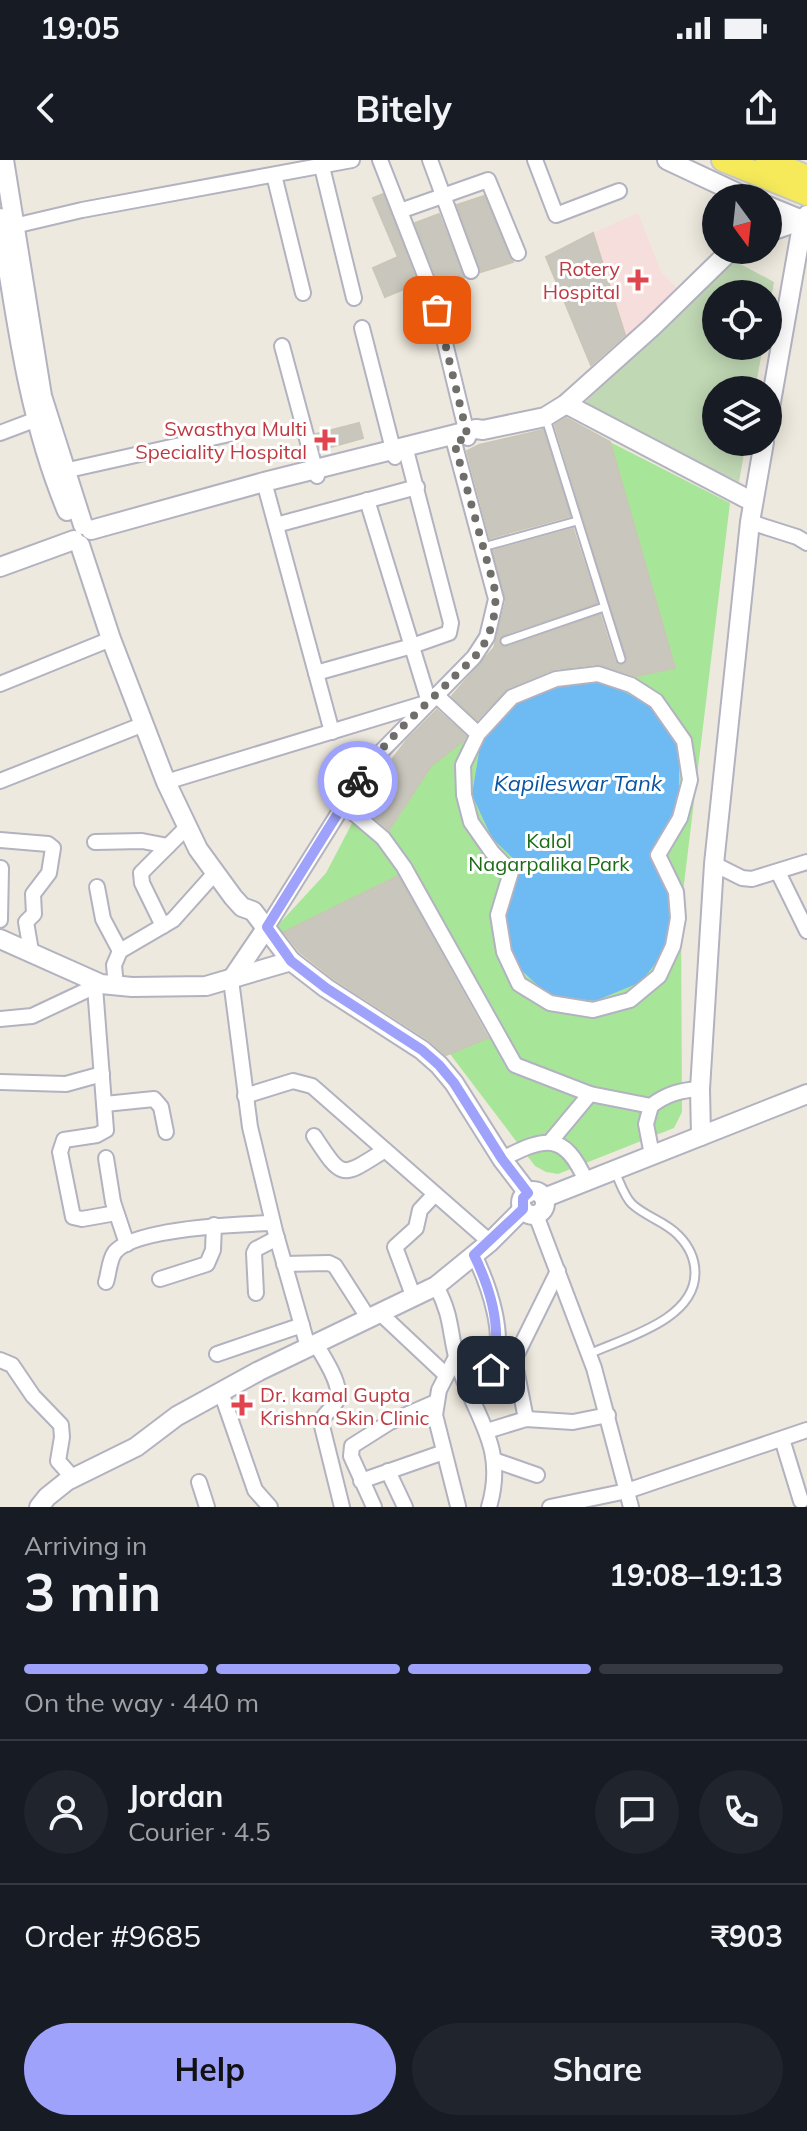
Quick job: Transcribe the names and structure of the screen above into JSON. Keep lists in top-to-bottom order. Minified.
{"water":["Kapileswar Tank"],"parks":["Kalol Nagarpalika Park"],"places":{"health":["Rotery Hospital","Swasthya Multi Speciality Hospital","Dr. kamal Gupta Krishna Skin Clinic"]},"north":"bottom","page":{"status":"19:05","header":"Bitely","heading":["3 min","Arriving in","19:08–19:13"],"panel":["Jordan","Courier · 4.5","Order #9685","₹903"],"bar":"On the way · 440 m","buttons":["Help","Share"]}}
